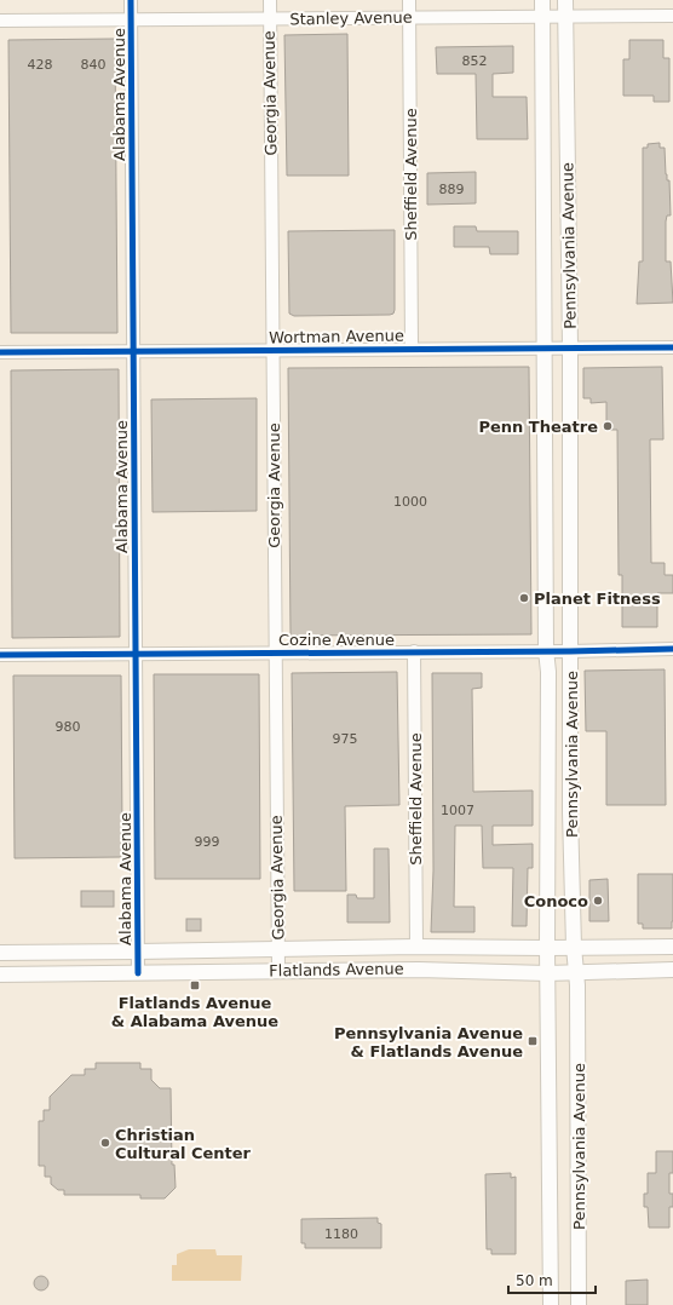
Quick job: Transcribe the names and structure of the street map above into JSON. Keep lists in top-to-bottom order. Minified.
{"streets":{"main road":["Pennsylvania Avenue","Flatlands Avenue"],"street":["Stanley Avenue","Georgia Avenue","Alabama Avenue","Sheffield Avenue","Wortman Avenue","Cozine Avenue"]},"crossings":[["Stanley Avenue","Georgia Avenue"],["Stanley Avenue","Alabama Avenue"],["Stanley Avenue","Sheffield Avenue"],["Stanley Avenue","Pennsylvania Avenue"],["Georgia Avenue","Wortman Avenue"],["Georgia Avenue","Cozine Avenue"],["Georgia Avenue","Flatlands Avenue"],["Alabama Avenue","Wortman Avenue"],["Alabama Avenue","Cozine Avenue"],["Alabama Avenue","Flatlands Avenue"],["Sheffield Avenue","Wortman Avenue"],["Sheffield Avenue","Cozine Avenue"],["Sheffield Avenue","Flatlands Avenue"],["Pennsylvania Avenue","Wortman Avenue"],["Pennsylvania Avenue","Cozine Avenue"],["Pennsylvania Avenue","Flatlands Avenue"]],"places":{"other":["Penn Theatre","Planet Fitness","Conoco","Christian Cultural Center"],"transit":["Flatlands Avenue & Alabama Avenue","Pennsylvania Avenue & Flatlands Avenue"]},"house_numbers":["852","428","840","889","1000","980","975","1007","999","1180"],"scale_bar":"50 m"}
